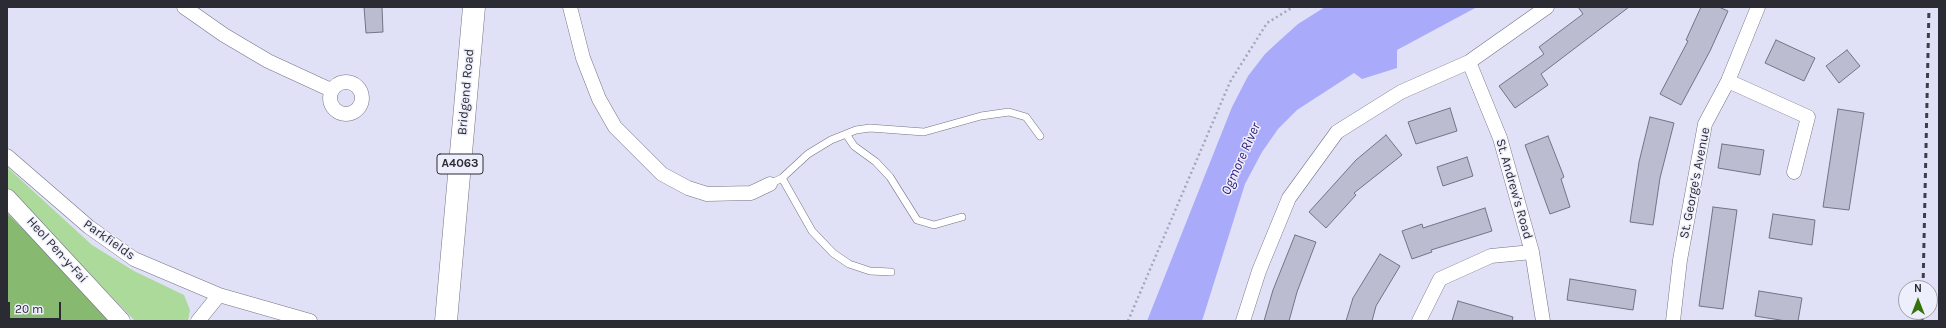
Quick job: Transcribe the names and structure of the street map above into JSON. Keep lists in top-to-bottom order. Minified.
{"streets":{"main road":["Bridgend Road","A4063"],"street":["St. George's Avenue","St. Andrew's Road","Parkfields","Heol Pen-y-Fai"]},"water":["Ogmore River"],"scale_bar":"20 m","north":"top"}
